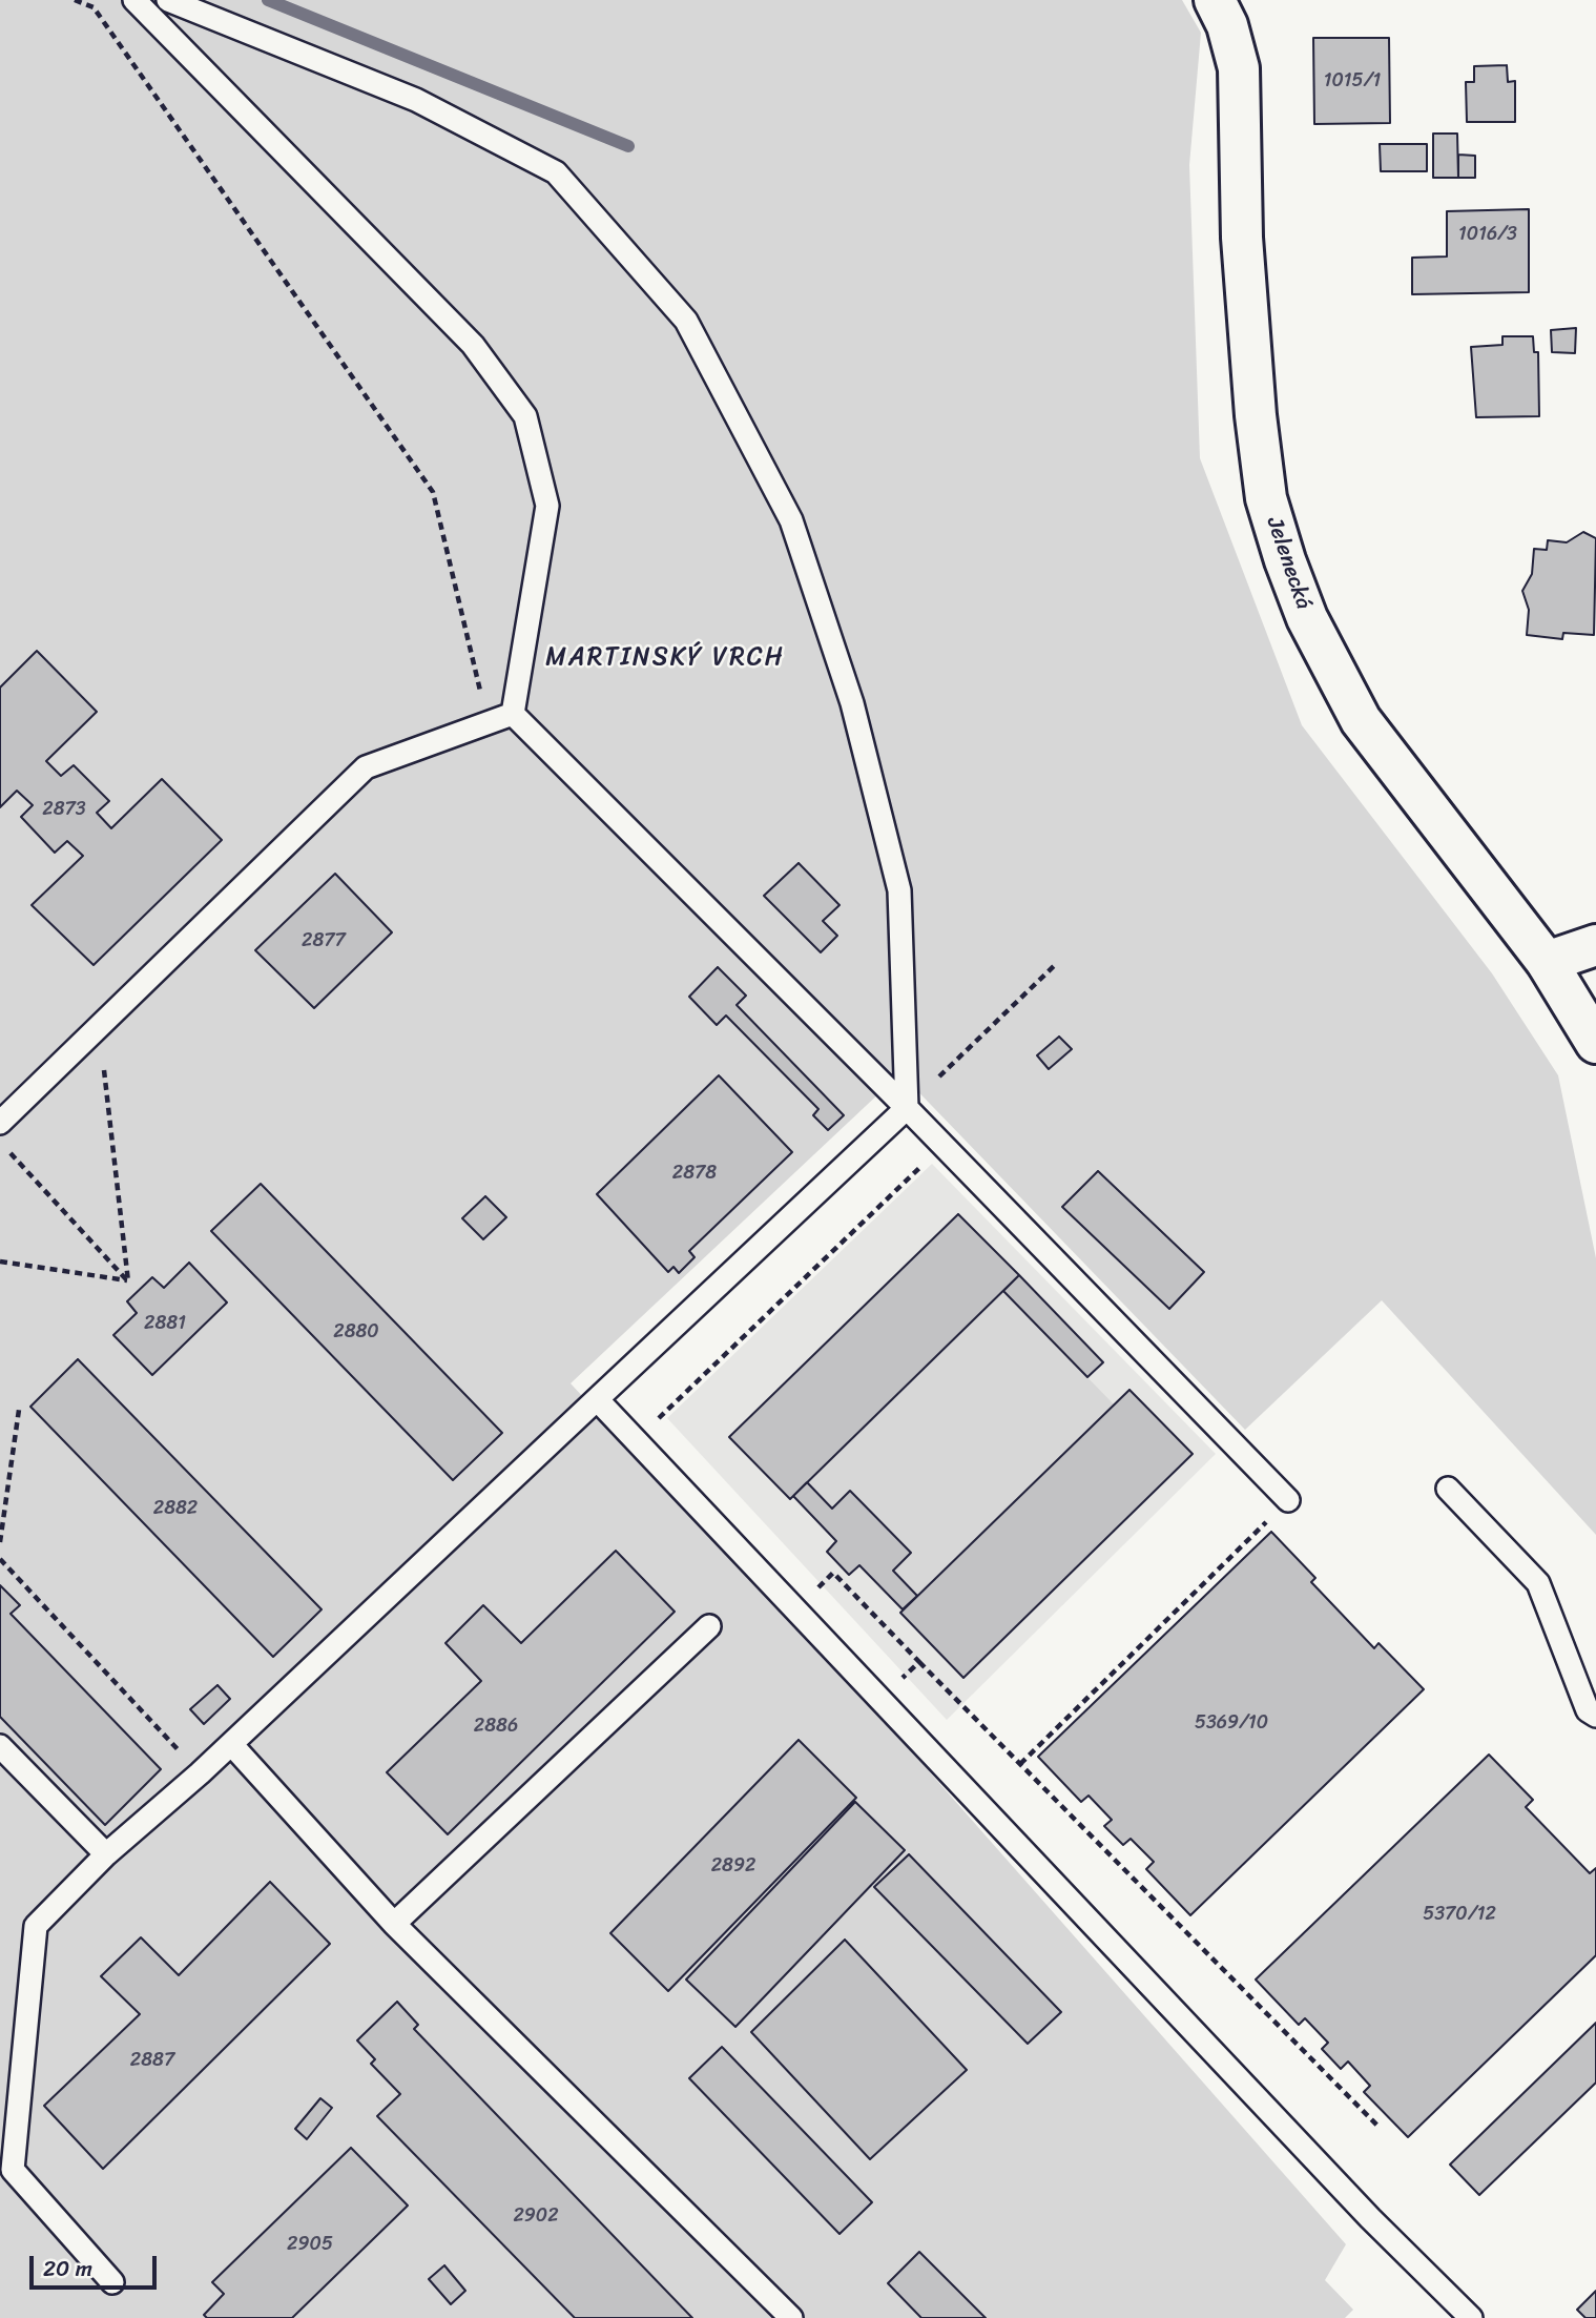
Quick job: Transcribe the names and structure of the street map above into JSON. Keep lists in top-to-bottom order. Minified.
{"streets":{"street":["Jelenecká"]},"districts":["MARTINSKÝ VRCH"],"house_numbers":["1015/1","1016/3","2873","2877","2878","2881","2880","2882","5369/10","2886","2892","5370/12","2887","2902","2905"],"scale_bar":"20 m"}
